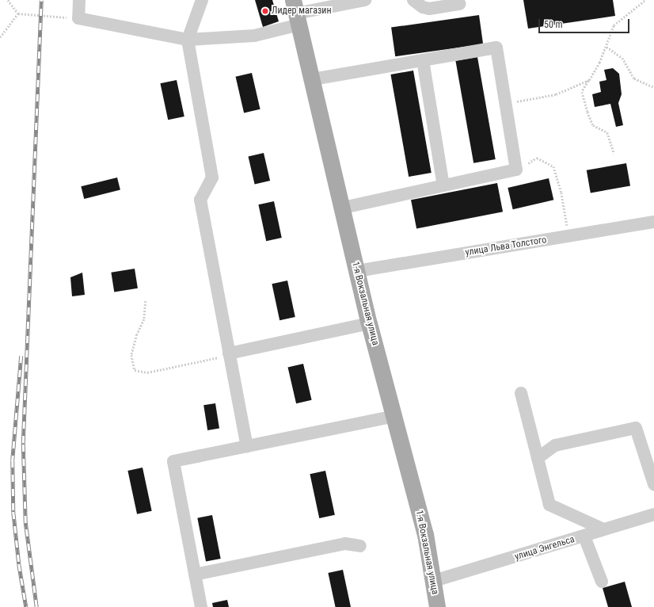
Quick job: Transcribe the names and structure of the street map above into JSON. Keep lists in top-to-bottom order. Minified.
{"streets":{"main road":["1-я Вокзальная улица"],"street":["улица Льва Толстого","улица Энгельса"]},"crossings":[["улица Льва Толстого","1-я Вокзальная улица"],["1-я Вокзальная улица","улица Энгельса"]],"places":["Лидер магазин"],"scale_bar":"50 m"}
